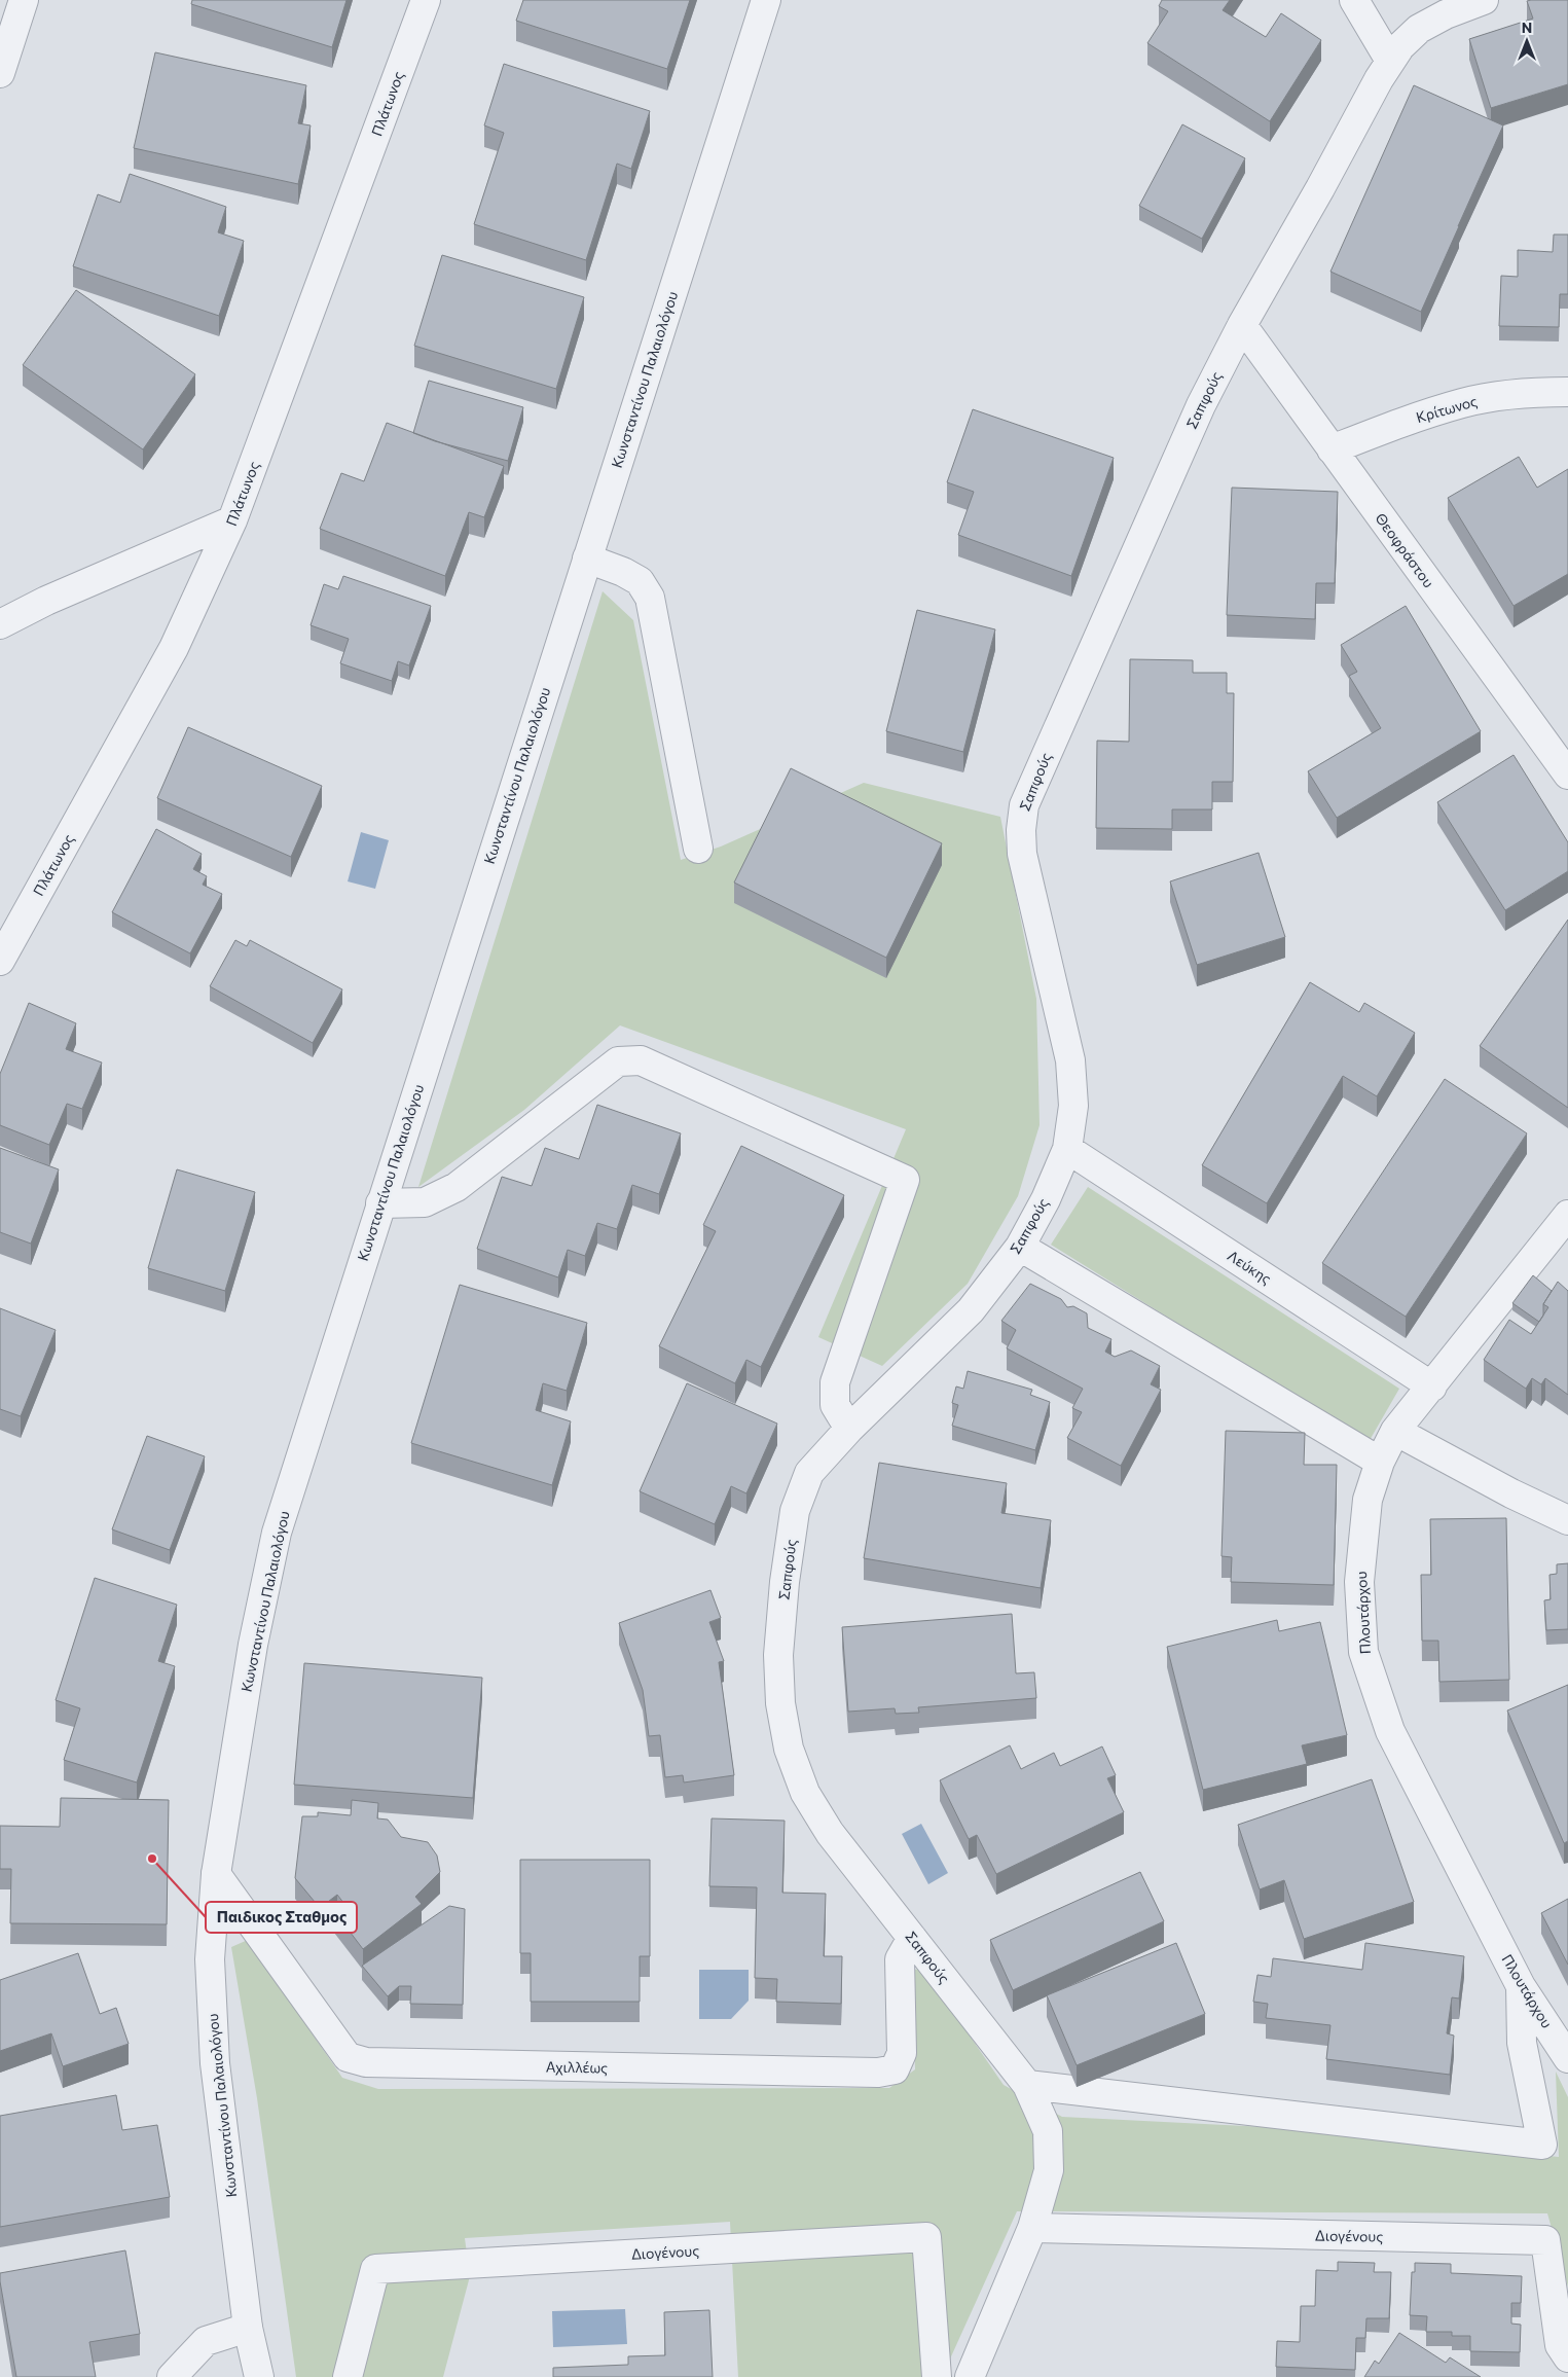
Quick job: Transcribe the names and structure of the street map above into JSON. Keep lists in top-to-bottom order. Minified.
{"streets":{"street":["Πλάτωνος","Κωνσταντίνου Παλαιολόγου","Σαπφούς","Κρίτωνος","Θεοφράστου","Λεύκης","Πλουτάρχου","Αχιλλέως","Διογένους"]},"crossings":[["Κωνσταντίνου Παλαιολόγου","Αχιλλέως"],["Σαπφούς","Θεοφράστου"],["Σαπφούς","Λεύκης"],["Σαπφούς","Αχιλλέως"],["Σαπφούς","Διογένους"],["Κρίτωνος","Θεοφράστου"],["Λεύκης","Πλουτάρχου"]],"places":["Παιδικος Σταθμος"],"north":"top"}
